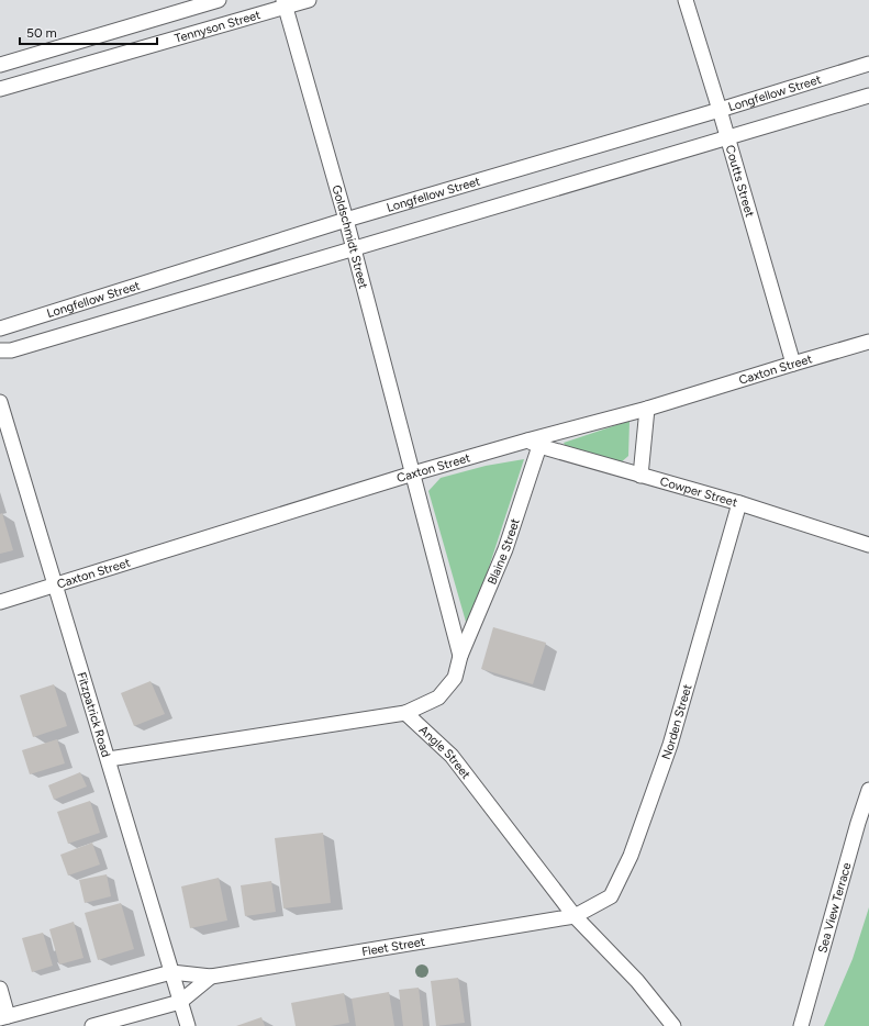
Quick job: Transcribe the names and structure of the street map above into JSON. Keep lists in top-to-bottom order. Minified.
{"streets":{"street":["Tennyson Street","Longfellow Street","Coutts Street","Goldschmidt Street","Caxton Street","Cowper Street","Blaine Street","Fitzpatrick Road","Norden Street","Angle Street","Sea View Terrace","Fleet Street"]},"crossings":[["Tennyson Street","Goldschmidt Street"],["Longfellow Street","Coutts Street"],["Longfellow Street","Goldschmidt Street"],["Coutts Street","Caxton Street"],["Goldschmidt Street","Caxton Street"],["Goldschmidt Street","Blaine Street"],["Caxton Street","Cowper Street"],["Caxton Street","Blaine Street"],["Caxton Street","Fitzpatrick Road"],["Cowper Street","Blaine Street"],["Cowper Street","Norden Street"],["Blaine Street","Angle Street"],["Fitzpatrick Road","Fleet Street"],["Norden Street","Angle Street"],["Norden Street","Fleet Street"],["Angle Street","Fleet Street"]],"scale_bar":"50 m"}
